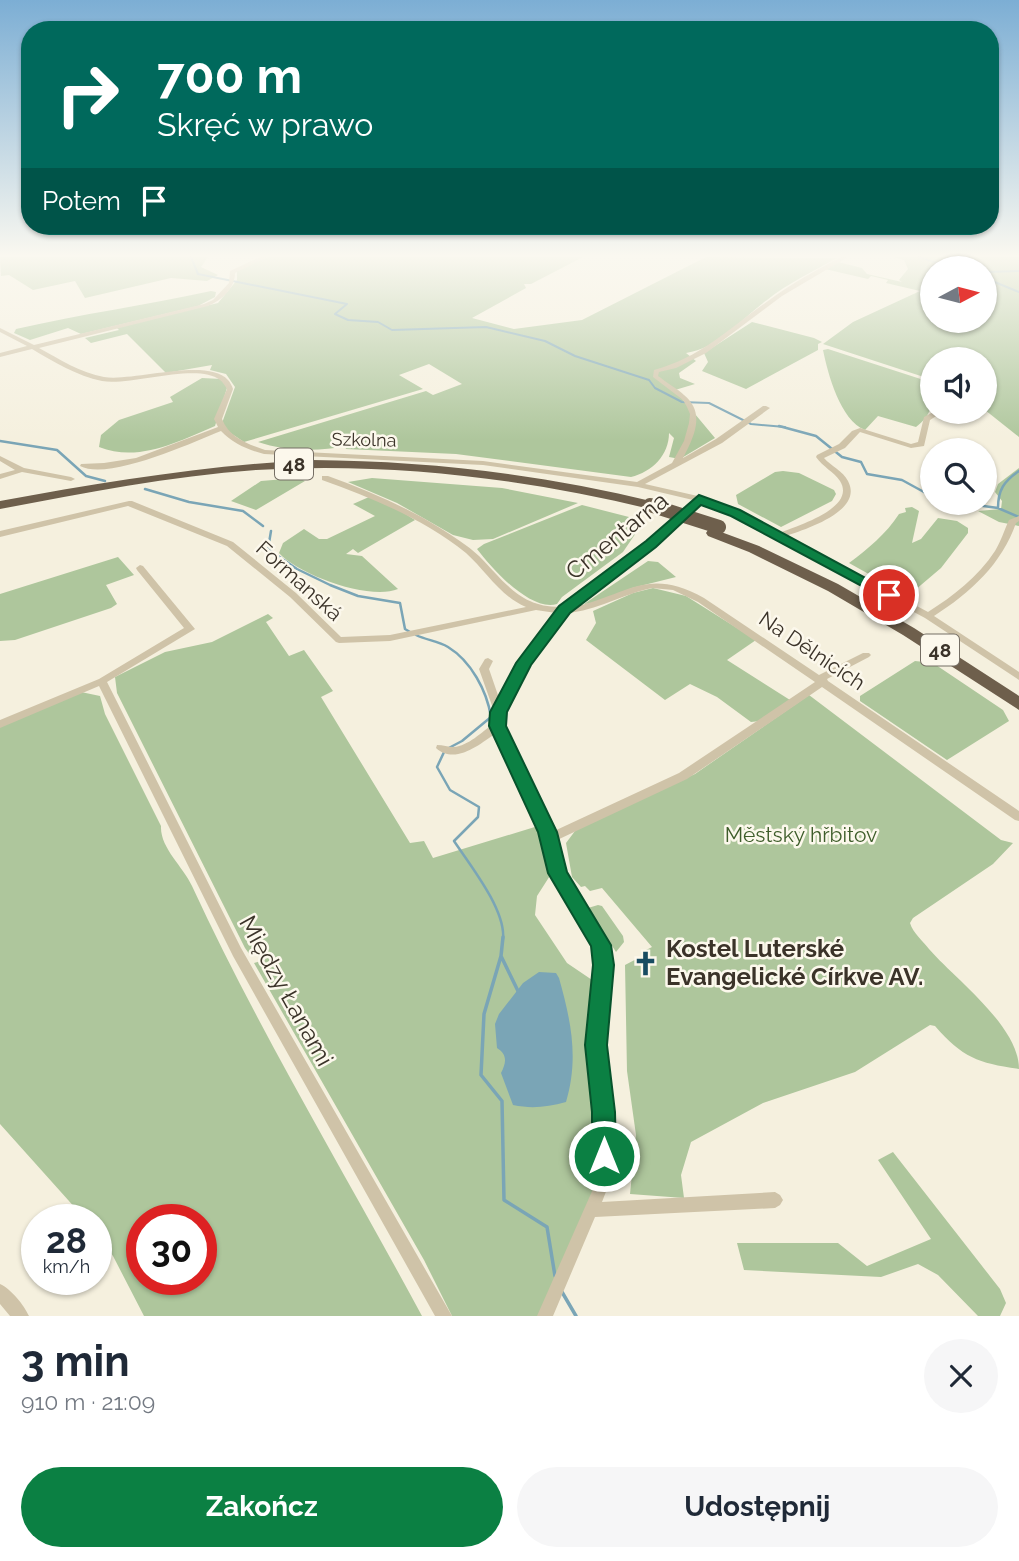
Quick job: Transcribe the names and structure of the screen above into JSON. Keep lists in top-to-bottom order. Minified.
{"streets":{"highway":["48"],"street":["Szkolna","Cmentarna","Formanská","Na Dělnicích","Między Łanami"]},"crossings":[["Szkolna","Cmentarna"],["Szkolna","Formanská"],["Cmentarna","Formanská"],["Cmentarna","Na Dělnicích"],["Formanská","Na Dělnicích"]],"parks":["Městský hřbitov"],"places":{"church":["Kostel Luterské Evangelické Církve AV."]},"north":"right","page":{"turn":["700 m","Skręć w prawo"],"then":"Potem","speed":"28 km/h","limit":"30","heading":["3 min","910 m · 21:09"],"buttons":["Zakończ","Udostępnij"]}}
